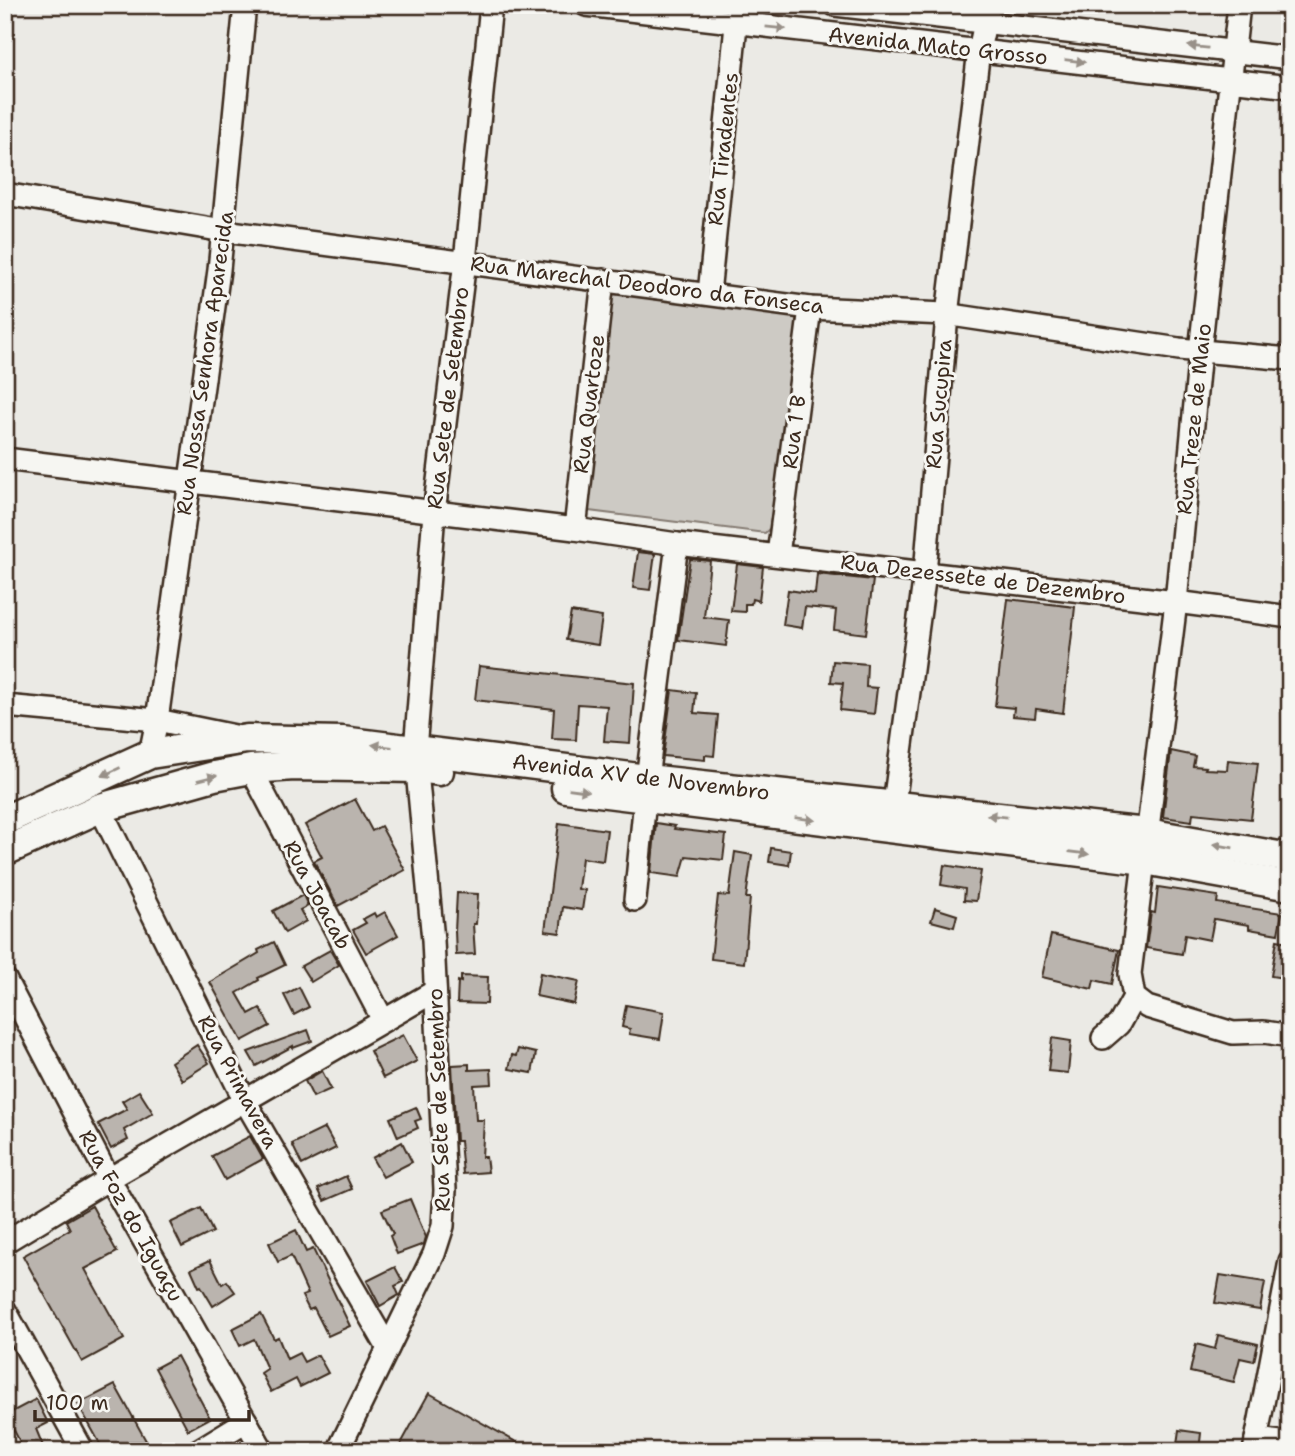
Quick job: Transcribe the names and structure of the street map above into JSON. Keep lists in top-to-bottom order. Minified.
{"streets":{"main road":["Avenida XV de Novembro"],"street":["Avenida Mato Grosso","Rua Tiradentes","Rua Marechal Deodoro da Fonseca","Rua Nossa Senhora Aparecida","Rua Sete de Setembro","Rua Quartoze","Rua Sucupira","Rua Treze de Maio","Rua 1 B","Rua Dezessete de Dezembro","Rua Joacab","Rua Primavera","Rua Foz do Iguaçu"]},"crossings":[["Avenida Mato Grosso","Rua Tiradentes"],["Avenida Mato Grosso","Rua Sucupira"],["Avenida Mato Grosso","Rua Treze de Maio"],["Rua Tiradentes","Rua Marechal Deodoro da Fonseca"],["Rua Marechal Deodoro da Fonseca","Rua Nossa Senhora Aparecida"],["Rua Marechal Deodoro da Fonseca","Rua Sete de Setembro"],["Rua Marechal Deodoro da Fonseca","Rua Quartoze"],["Rua Marechal Deodoro da Fonseca","Rua Sucupira"],["Rua Marechal Deodoro da Fonseca","Rua Treze de Maio"],["Rua Marechal Deodoro da Fonseca","Rua 1 B"],["Rua Nossa Senhora Aparecida","Rua Dezessete de Dezembro"],["Rua Nossa Senhora Aparecida","Avenida XV de Novembro"],["Rua Sete de Setembro","Rua Dezessete de Dezembro"],["Rua Sete de Setembro","Avenida XV de Novembro"],["Rua Sete de Setembro","Rua Primavera"],["Rua Quartoze","Rua Dezessete de Dezembro"],["Rua Sucupira","Rua Dezessete de Dezembro"],["Rua Sucupira","Avenida XV de Novembro"],["Rua Treze de Maio","Rua Dezessete de Dezembro"],["Rua Treze de Maio","Avenida XV de Novembro"],["Rua 1 B","Rua Dezessete de Dezembro"],["Avenida XV de Novembro","Rua Joacab"],["Avenida XV de Novembro","Rua Primavera"]],"scale_bar":"100 m"}
